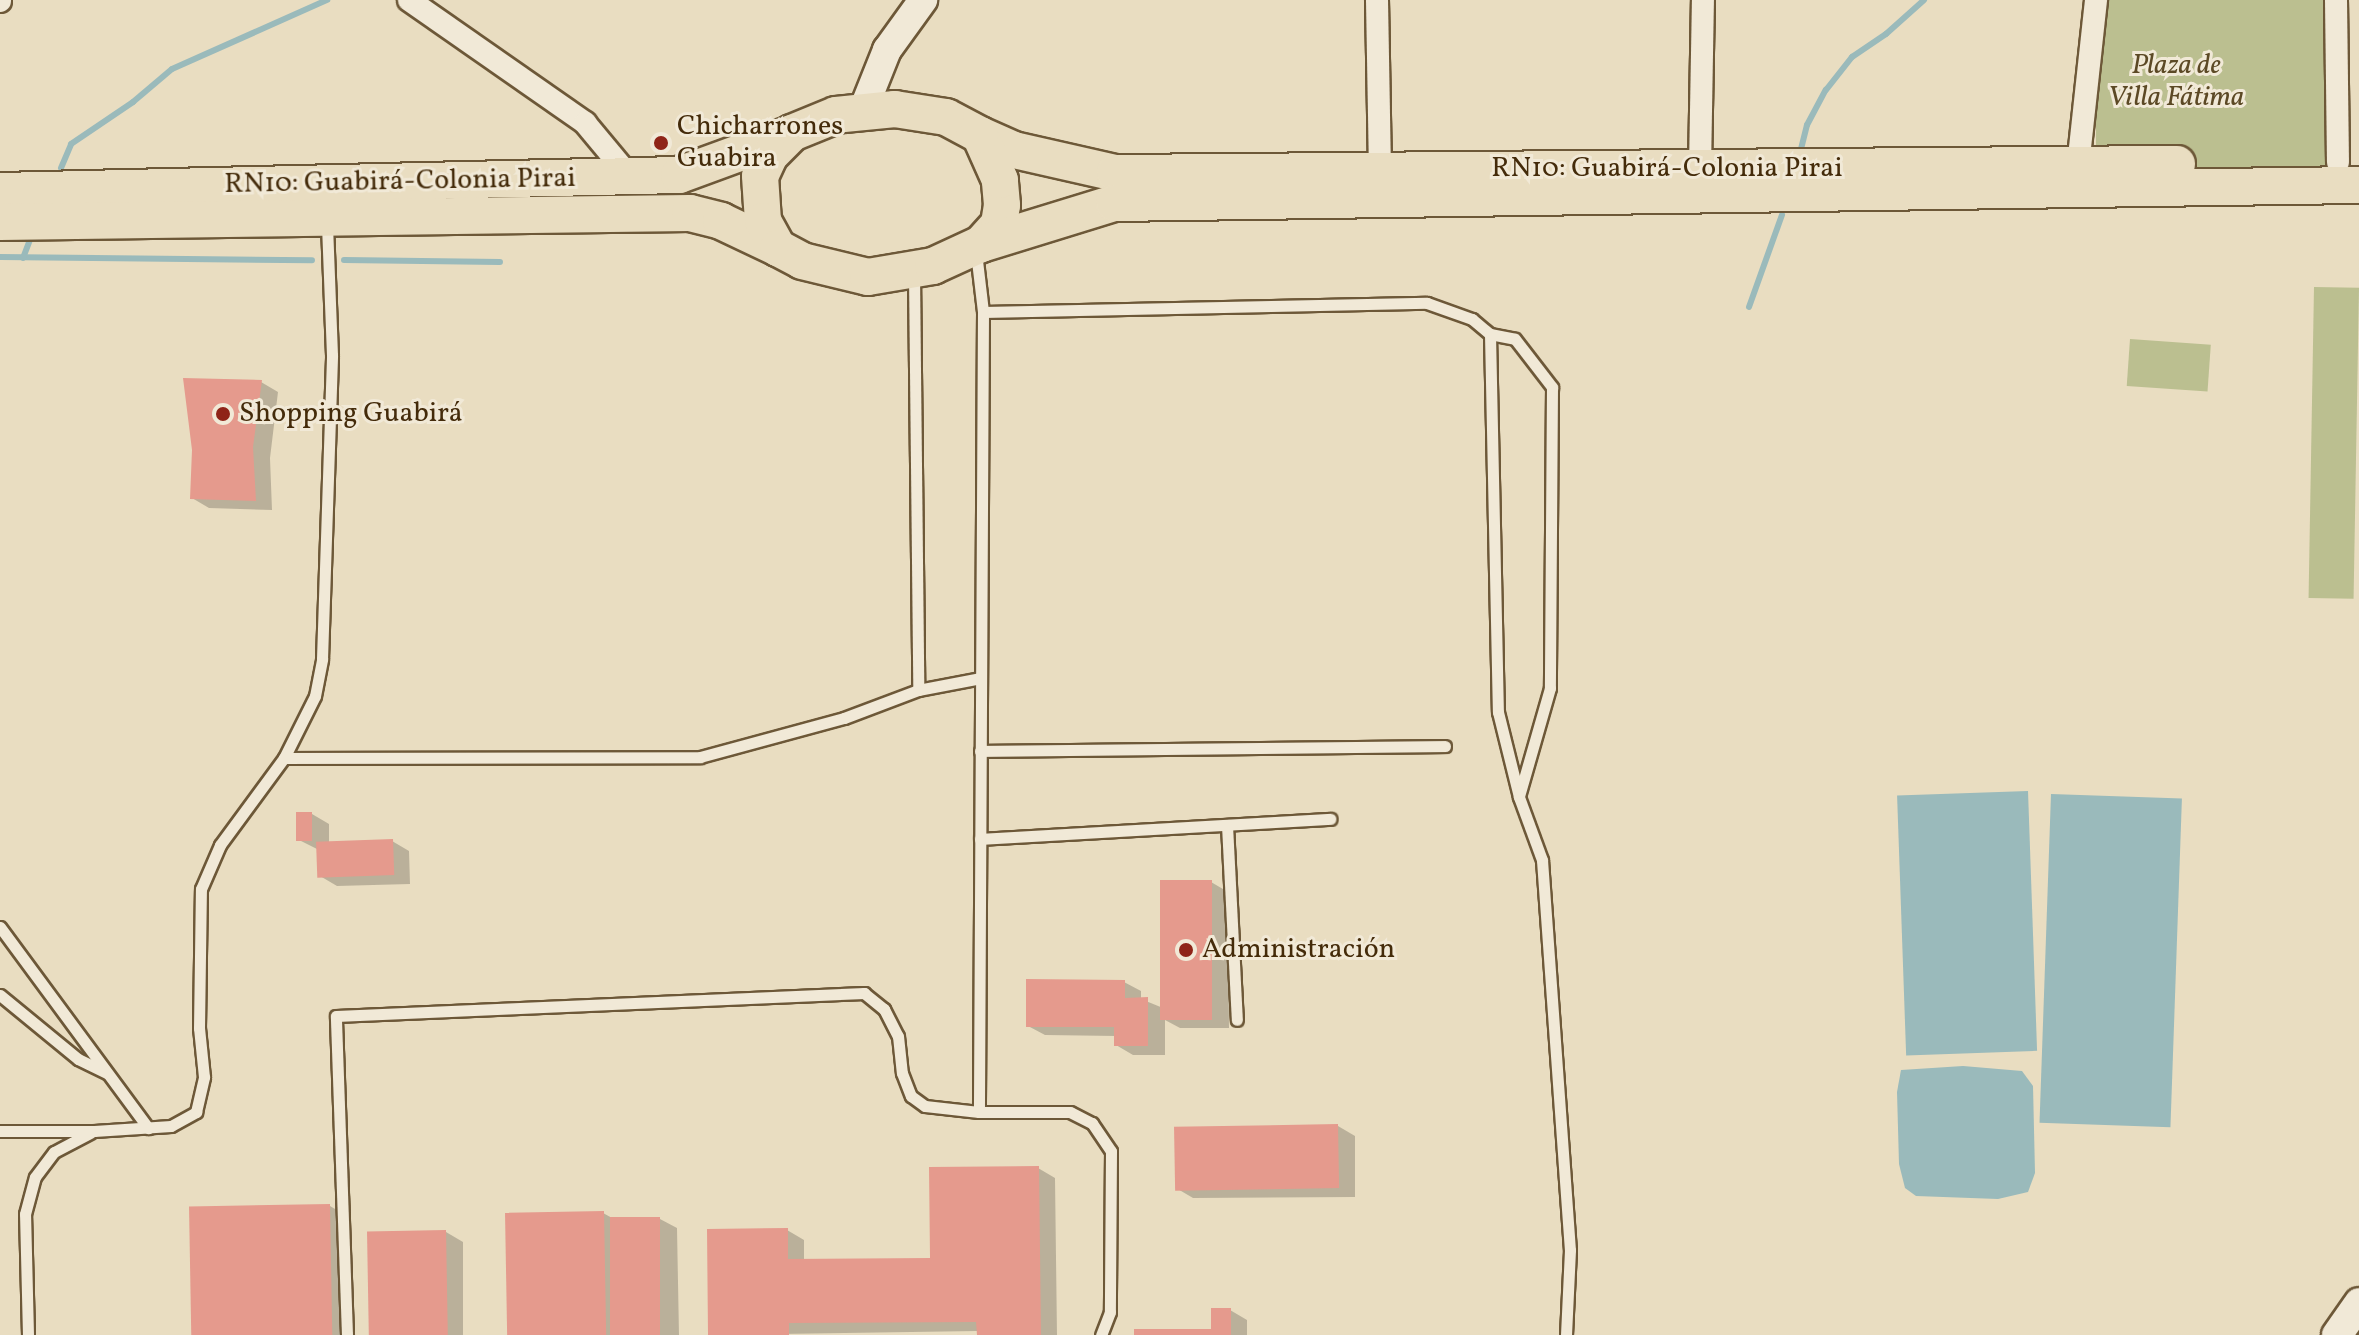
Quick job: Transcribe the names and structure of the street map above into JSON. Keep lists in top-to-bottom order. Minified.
{"streets":{"highway":["RN10: Guabirá-Colonia Pirai"]},"parks":["Plaza de Villa Fátima"],"places":["Chicharrones Guabira","Shopping Guabirá","Administración"]}
